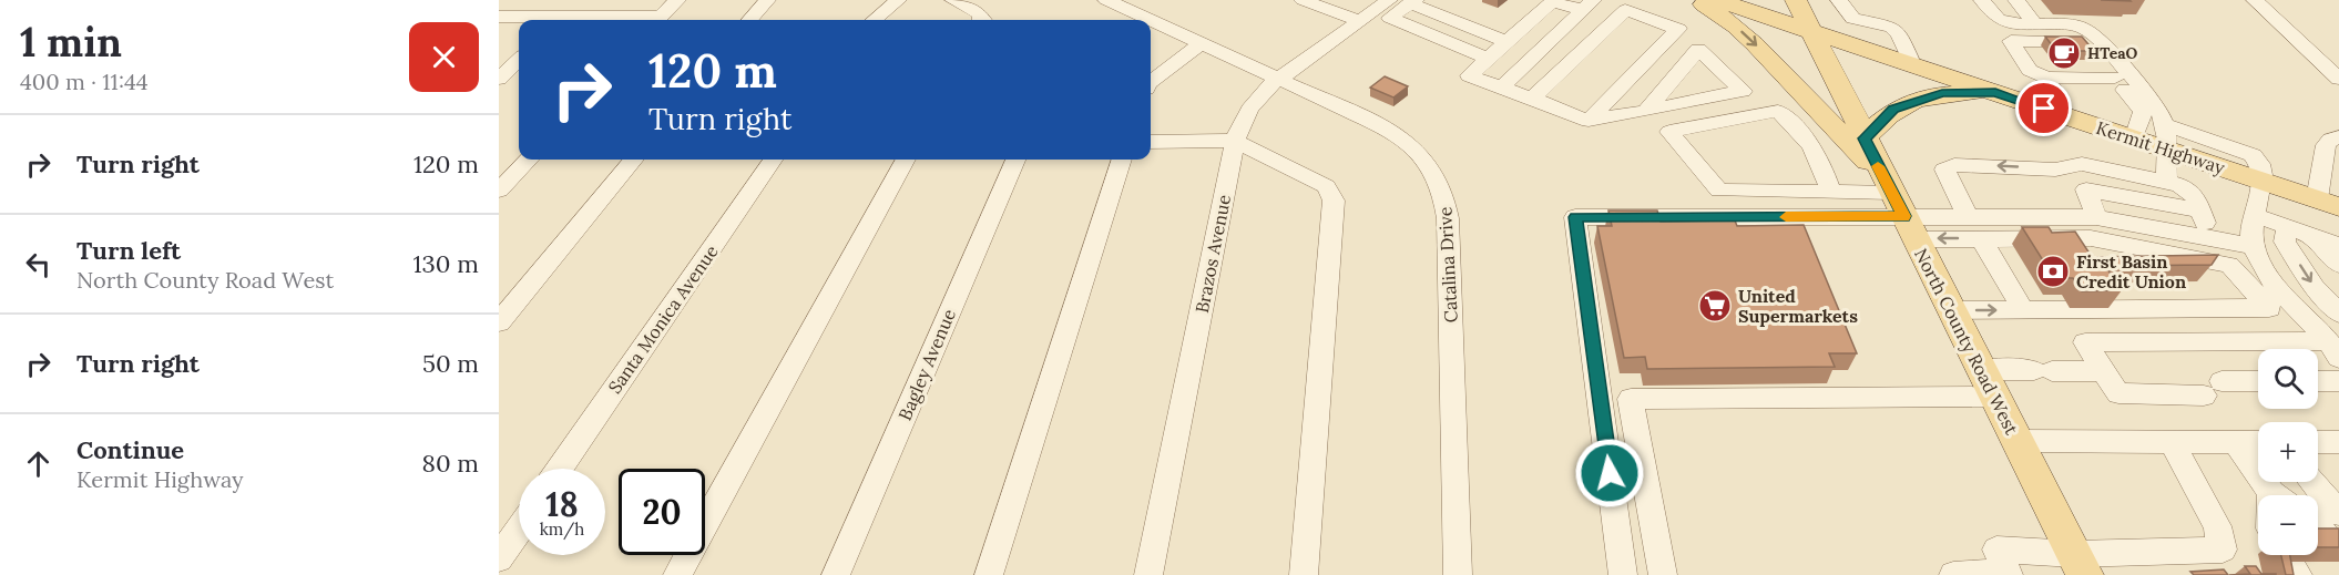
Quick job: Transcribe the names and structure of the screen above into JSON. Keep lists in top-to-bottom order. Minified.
{"streets":{"main road":["Kermit Highway","North County Road West"],"street":["Brazos Avenue","Catalina Drive","Santa Monica Avenue","Bagley Avenue"]},"crossings":[["Kermit Highway","North County Road West"],["Brazos Avenue","Catalina Drive"]],"places":{"cafe":["HTeaO"],"bank":["First Basin Credit Union"],"supermarket":["United Supermarkets"]},"page":{"heading":["1 min","400 m · 11:44"],"turn":["120 m","Turn right"],"list":[{"name":"Turn right","value":"120 m"},{"name":"Turn left","note":"North County Road West","value":"130 m"},{"name":"Turn right","value":"50 m"},{"name":"Continue","note":"Kermit Highway","value":"80 m"}],"map_buttons":["+","−"],"speed":"18 km/h","limit":"20"}}
